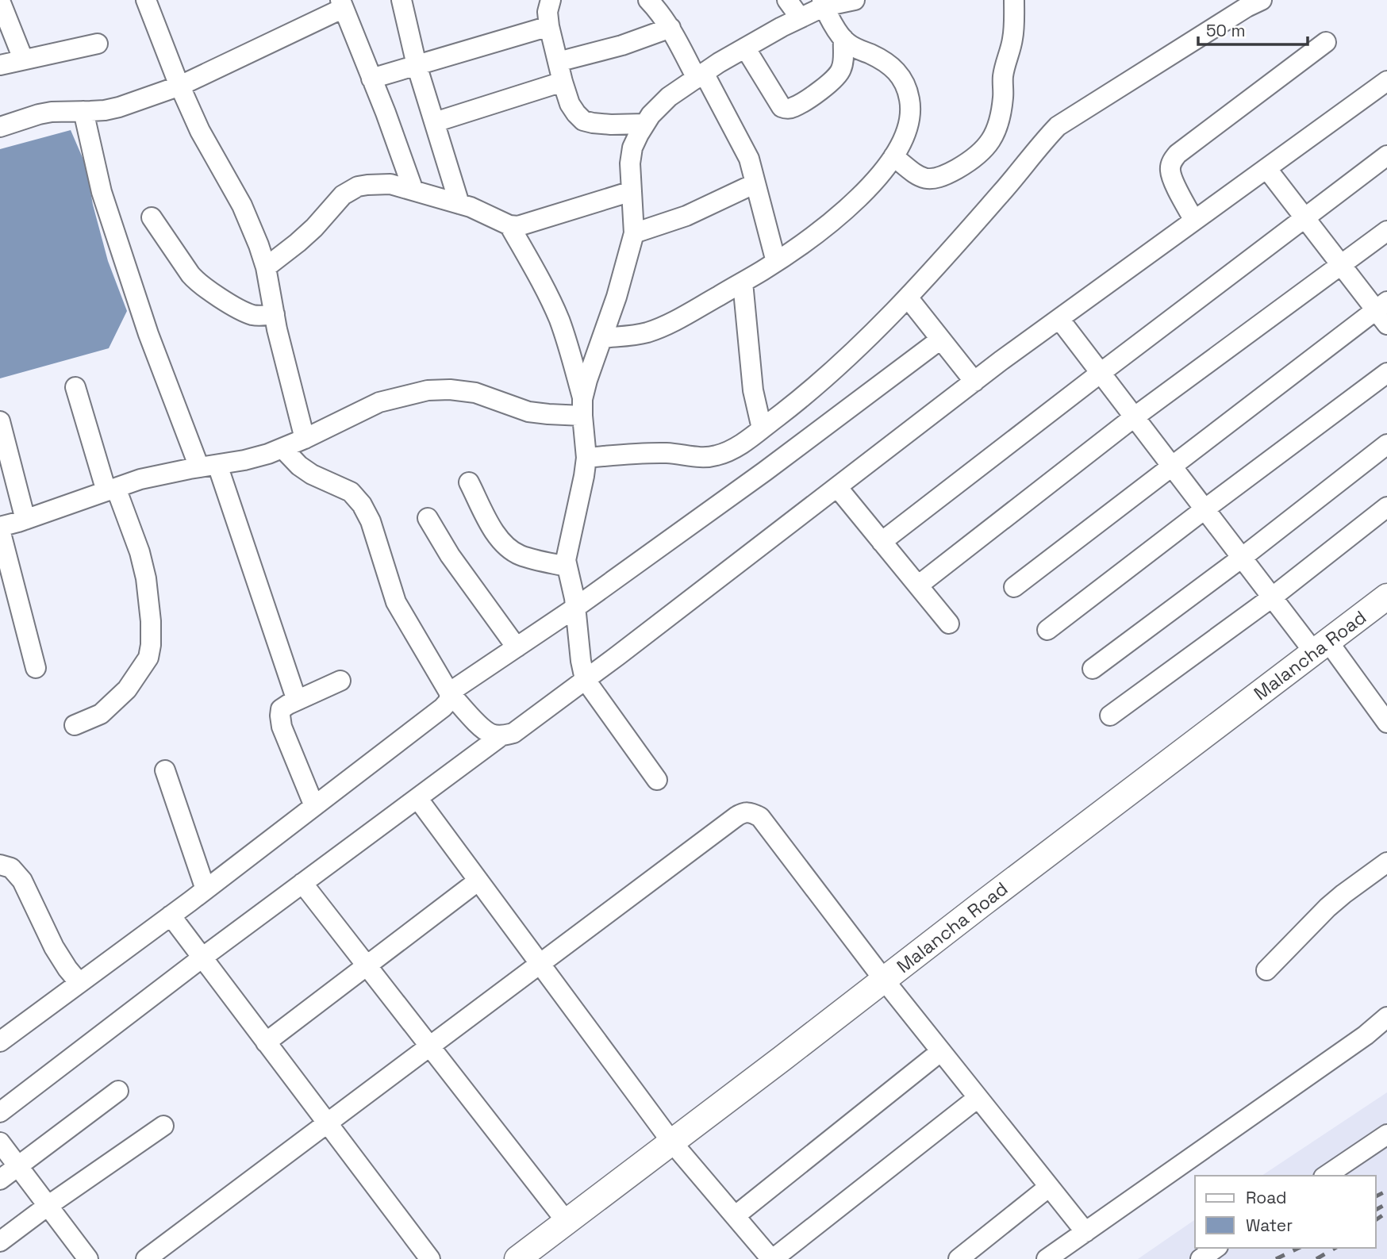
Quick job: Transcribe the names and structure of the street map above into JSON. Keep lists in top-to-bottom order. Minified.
{"streets":{"main road":["Malancha Road"]},"legend":["Road","Water"],"scale_bar":"50 m"}
